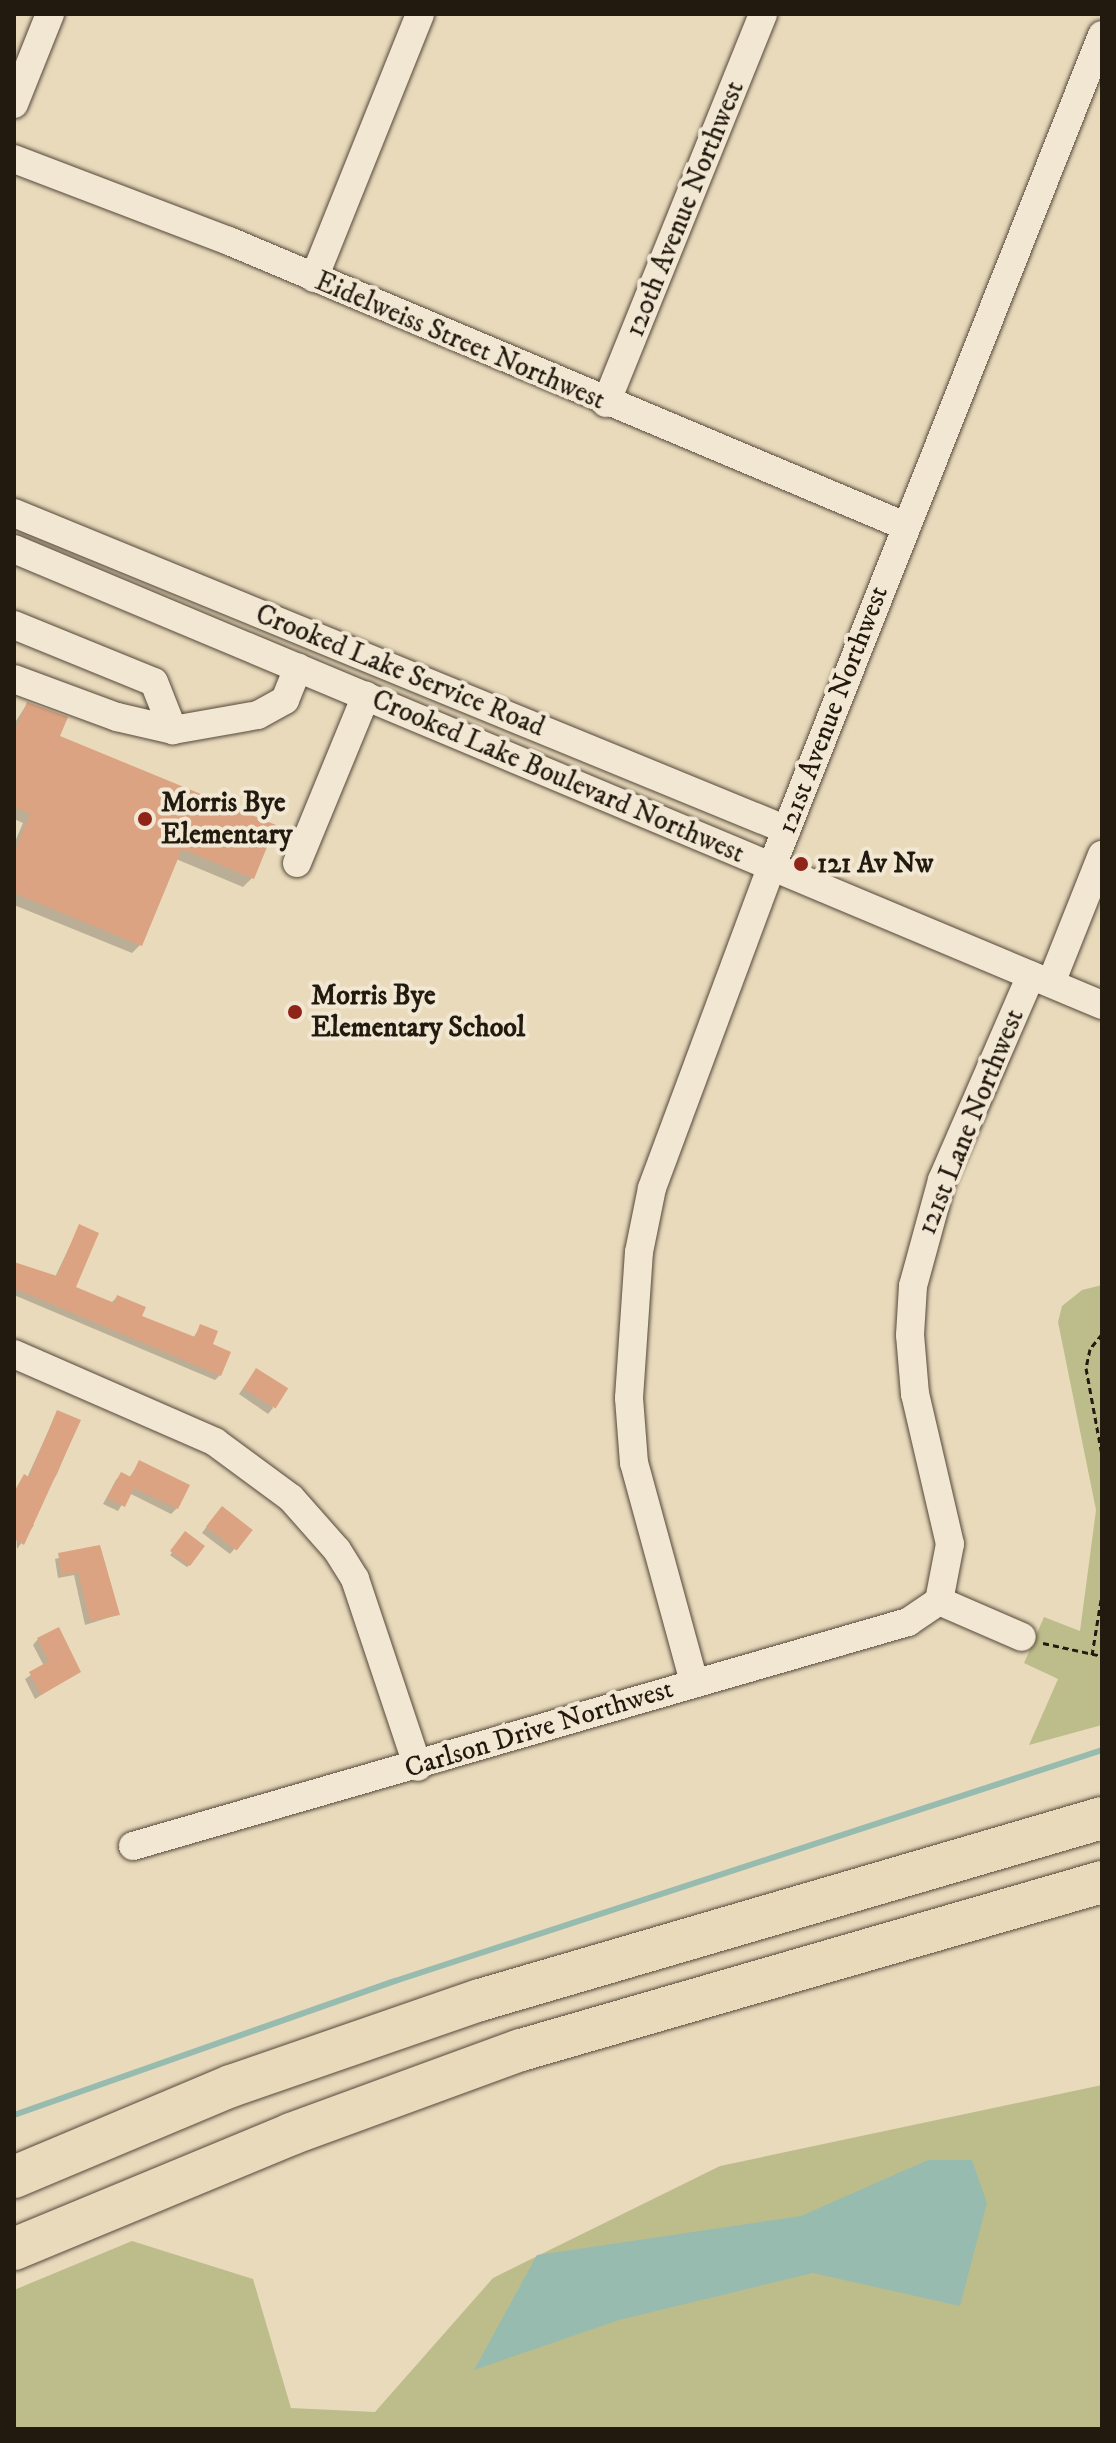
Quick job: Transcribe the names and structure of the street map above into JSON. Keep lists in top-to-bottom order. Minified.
{"streets":{"street":["120th Avenue Northwest","Eidelweiss Street Northwest","Crooked Lake Service Road","121st Avenue Northwest","Crooked Lake Boulevard Northwest","121st Lane Northwest","Carlson Drive Northwest"]},"crossings":[["120th Avenue Northwest","Eidelweiss Street Northwest"],["Eidelweiss Street Northwest","121st Avenue Northwest"],["Crooked Lake Service Road","121st Avenue Northwest"],["121st Avenue Northwest","Crooked Lake Boulevard Northwest"],["121st Avenue Northwest","Carlson Drive Northwest"],["Crooked Lake Boulevard Northwest","121st Lane Northwest"],["121st Lane Northwest","Carlson Drive Northwest"]],"places":["Morris Bye Elementary","121 Av Nw","Morris Bye Elementary School"]}
